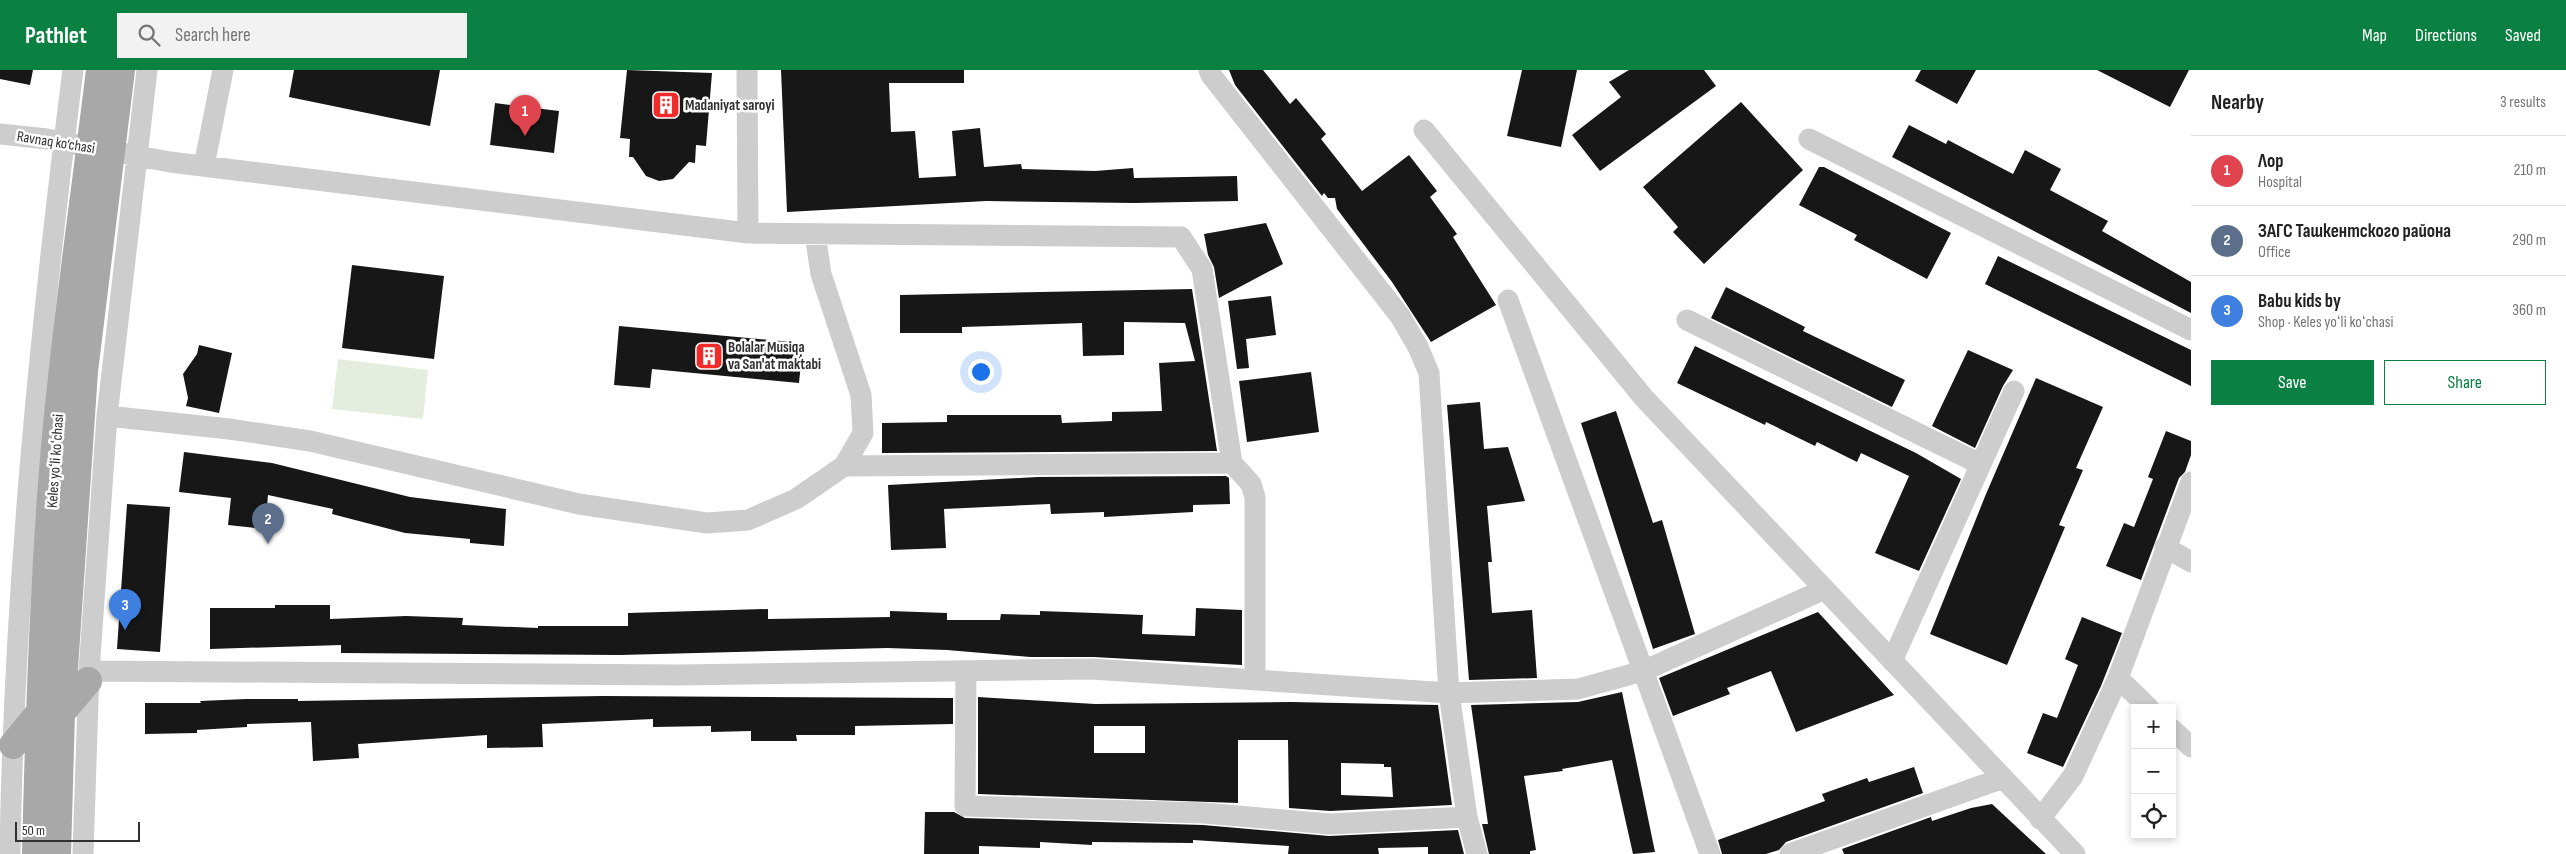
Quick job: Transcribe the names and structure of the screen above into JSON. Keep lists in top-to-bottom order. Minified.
{"streets":{"main road":["Keles yoʻli koʻchasi"],"street":["Ravnaq ko‘chasi"]},"crossings":[["Ravnaq ko‘chasi","Keles yoʻli koʻchasi"]],"places":{"building":["Madaniyat saroyi","Bolalar Musiqa va San'at maktabi"]},"scale_bar":"50 m","page":{"header":"Pathlet","search":"Search here","nav":["Map","Directions","Saved"],"heading":["Nearby","3 results"],"pins":["1","2","3"],"list":[{"mark":"1","name":"Лор","note":"Hospital","value":"210 m"},{"mark":"2","name":"ЗАГС Ташкентского района","note":"Office","value":"290 m"},{"mark":"3","name":"Babu kids by","note":"Shop · Keles yoʻli koʻchasi","value":"360 m"}],"buttons":["Save","Share"],"map_buttons":["+","−"],"scale":"50 m"}}
